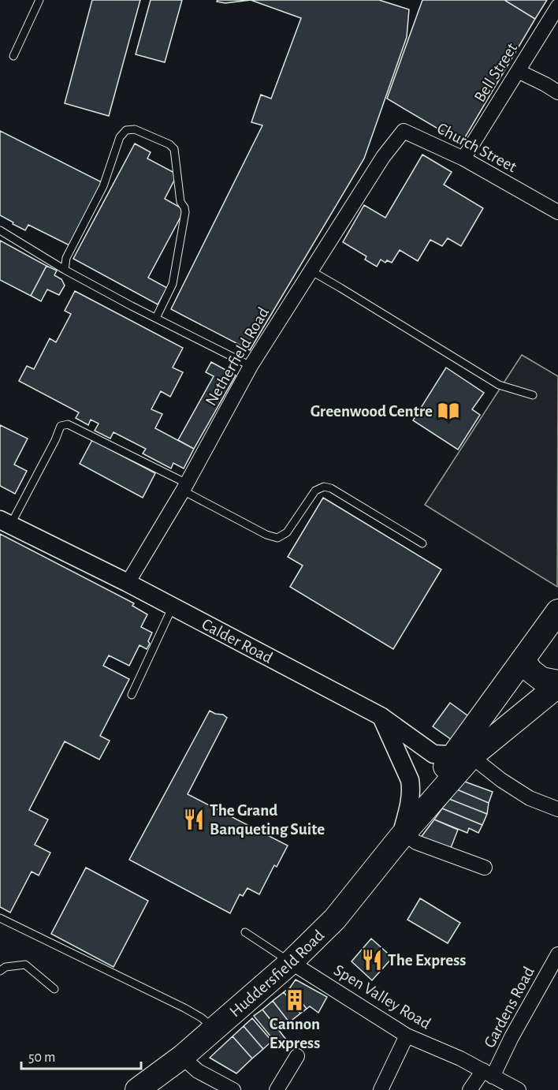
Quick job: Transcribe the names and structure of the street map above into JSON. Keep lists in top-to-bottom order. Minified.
{"streets":{"highway":["Huddersfield Road"],"street":["Bell Street","Church Street","Netherfield Road","Calder Road","Spen Valley Road","Gardens Road"]},"crossings":[["Bell Street","Church Street"],["Church Street","Netherfield Road"],["Netherfield Road","Calder Road"],["Calder Road","Huddersfield Road"],["Huddersfield Road","Spen Valley Road"],["Spen Valley Road","Gardens Road"]],"places":{"library":["Greenwood Centre"],"restaurant":["The Grand Banqueting Suite","The Express"],"building":["Cannon Express"]},"scale_bar":"50 m"}
